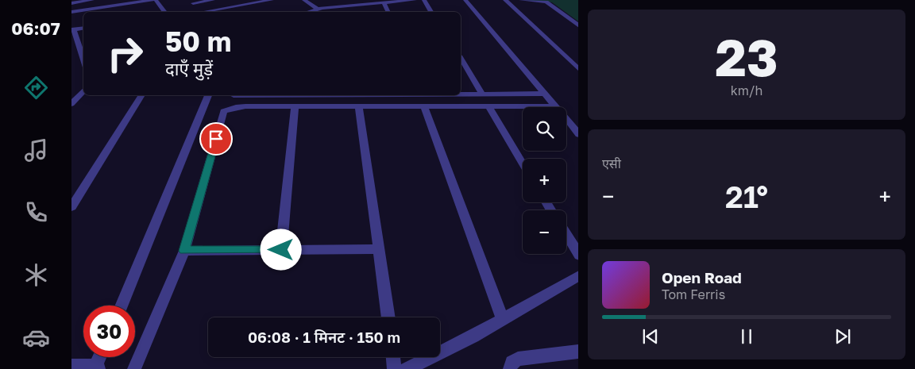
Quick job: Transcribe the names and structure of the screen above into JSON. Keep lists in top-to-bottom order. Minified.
{"page":{"tabs":"06:07","tile":[["23","km/h"],"एसी"],"turn":["50 m","दाएँ मुड़ें"],"map_buttons":["+","−"],"heat":["−","21°","+"],"song":["Open Road","Tom Ferris"],"limit":"30","trip":"06:08 · 1 मिनट · 150 m"}}
